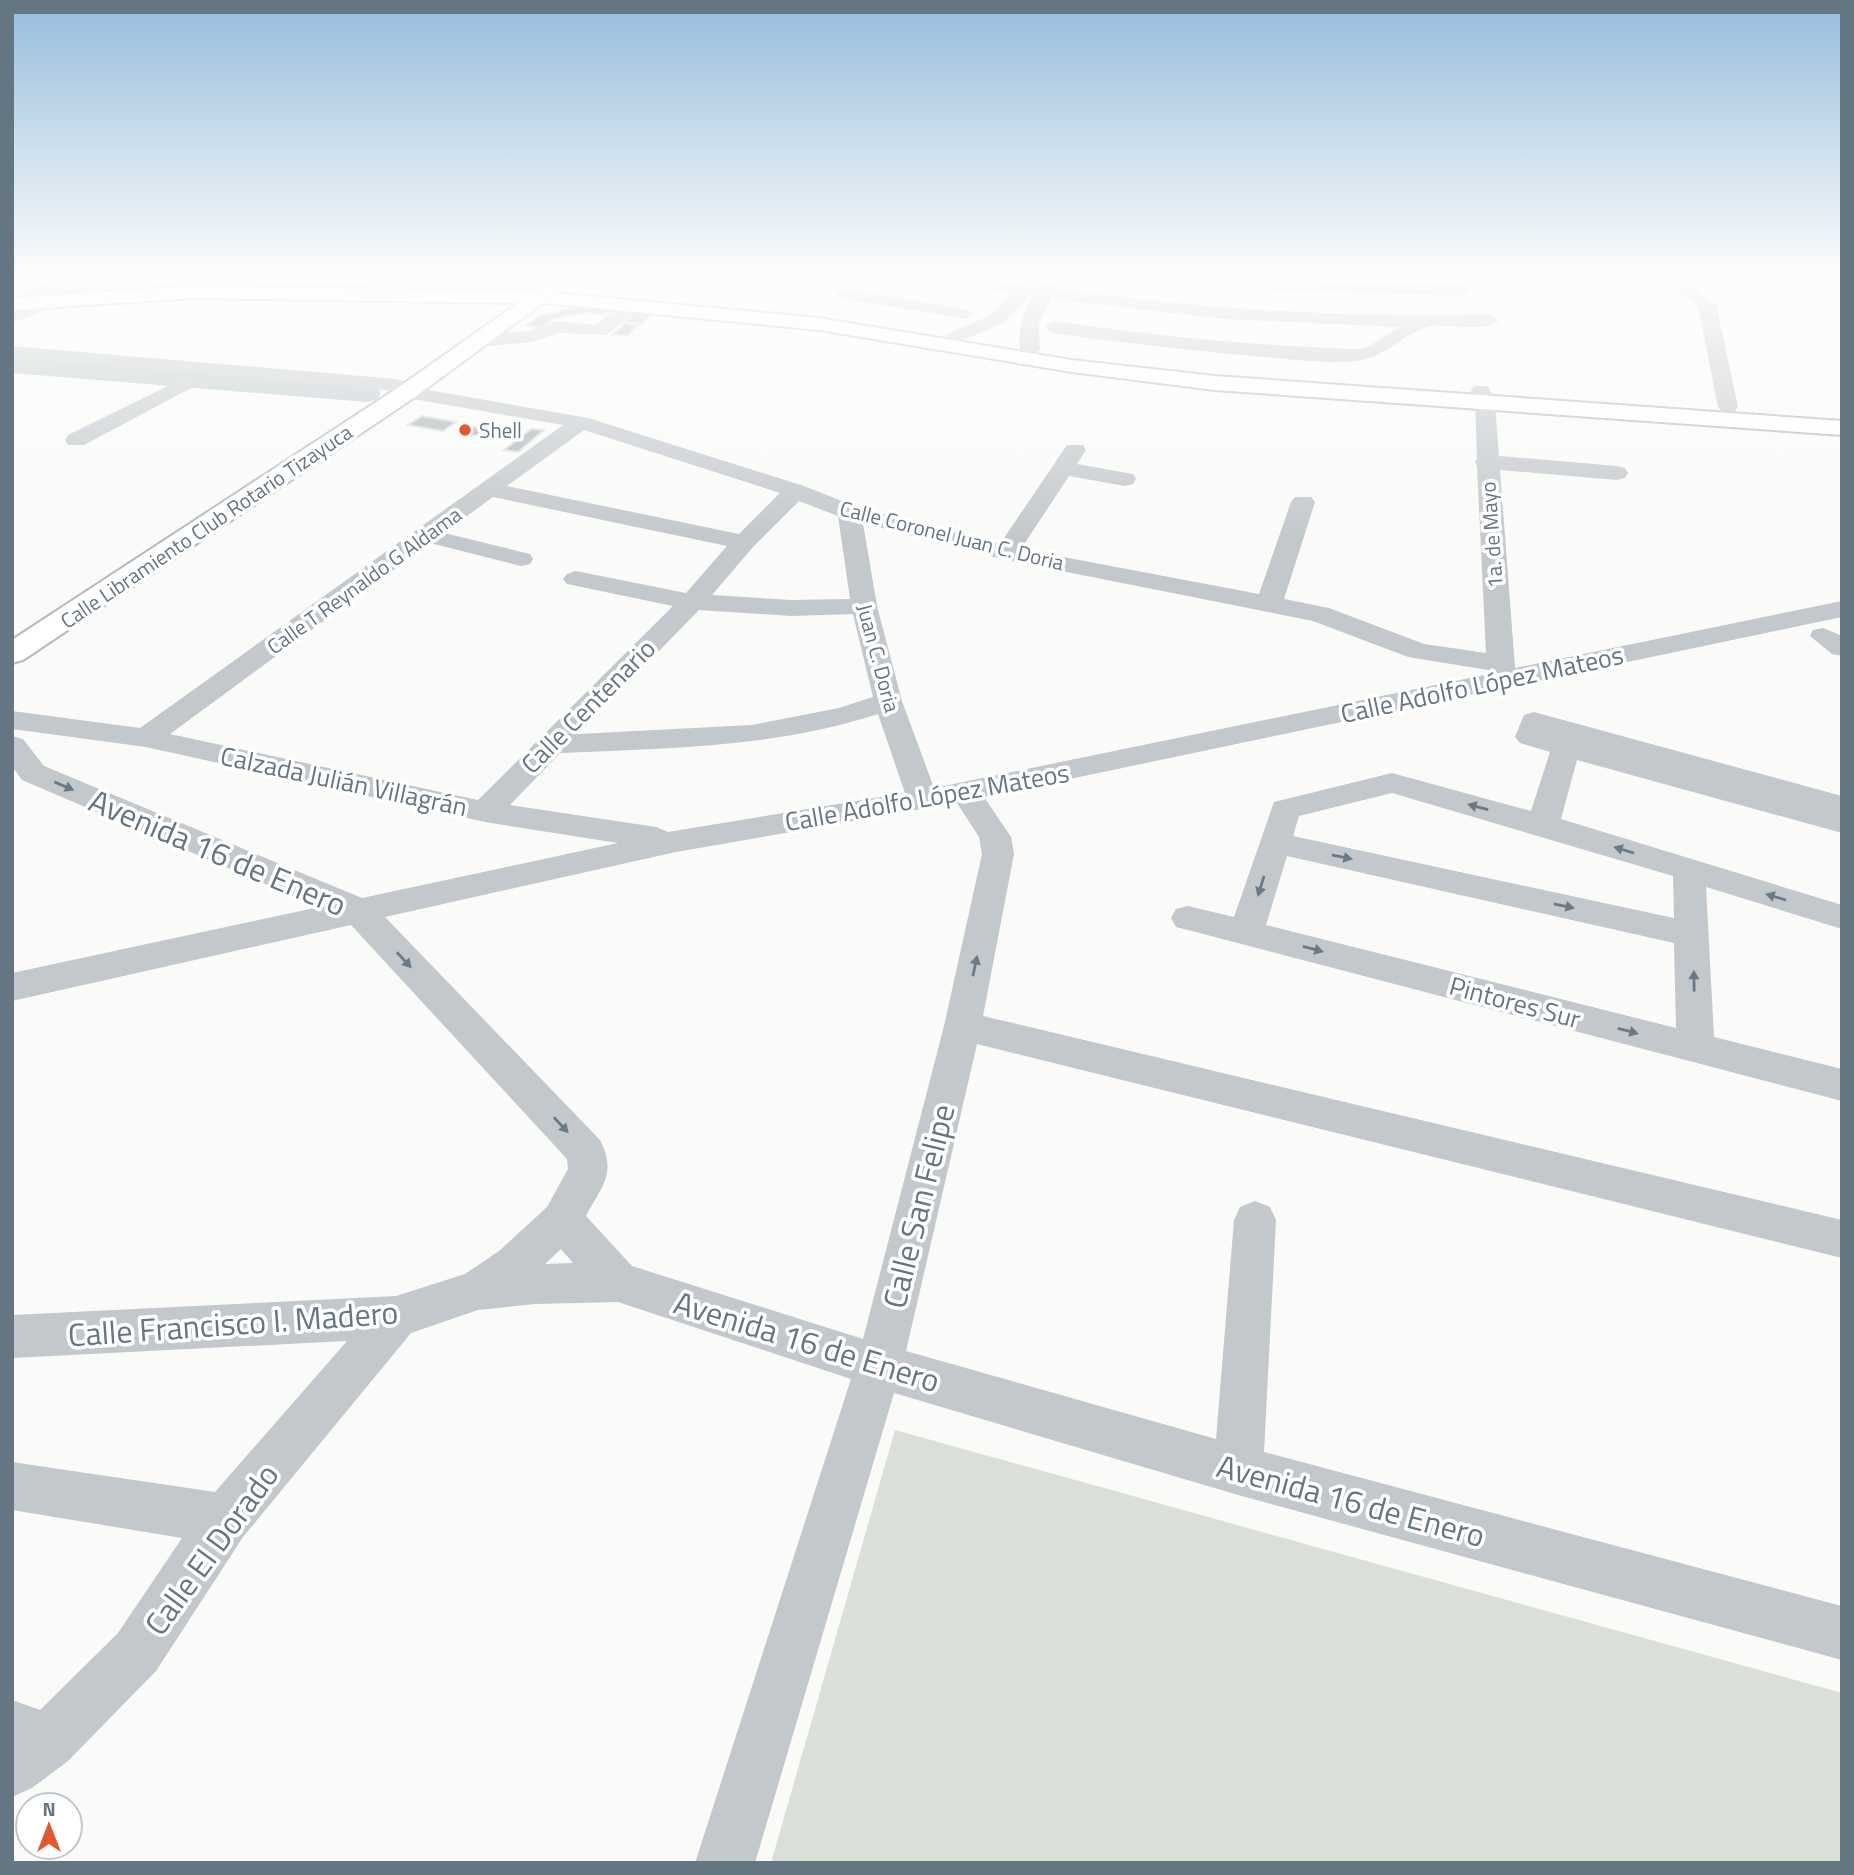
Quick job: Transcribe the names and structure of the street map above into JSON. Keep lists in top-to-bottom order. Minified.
{"streets":{"main road":["Calle Libramiento Club Rotario Tizayuca"],"street":["Calle Coronel Juan C. Doria","1a. de Mayo","Calle T Reynaldo G Aldama","Juan C. Doria","Calle Adolfo López Mateos","Calle Centenario","Calzada Julián Villagrán","Avenida 16 de Enero","Pintores Sur","Calle San Felipe","Calle Francisco I. Madero","Calle El Dorado"]},"crossings":[["Calle Libramiento Club Rotario Tizayuca","Calle Coronel Juan C. Doria"],["Calle Coronel Juan C. Doria","1a. de Mayo"],["Calle Coronel Juan C. Doria","Calle T Reynaldo G Aldama"],["Calle Coronel Juan C. Doria","Juan C. Doria"],["Calle Coronel Juan C. Doria","Calle Adolfo López Mateos"],["Calle Coronel Juan C. Doria","Calle Centenario"],["1a. de Mayo","Calle Adolfo López Mateos"],["Calle T Reynaldo G Aldama","Calzada Julián Villagrán"],["Juan C. Doria","Calle Adolfo López Mateos"],["Calle Adolfo López Mateos","Calzada Julián Villagrán"],["Calle Adolfo López Mateos","Avenida 16 de Enero"],["Calle Adolfo López Mateos","Calle San Felipe"],["Calle Centenario","Calzada Julián Villagrán"],["Avenida 16 de Enero","Calle San Felipe"],["Avenida 16 de Enero","Calle Francisco I. Madero"],["Calle Francisco I. Madero","Calle El Dorado"]],"one_way":["Avenida 16 de Enero"],"places":["Shell"],"north":"top"}
